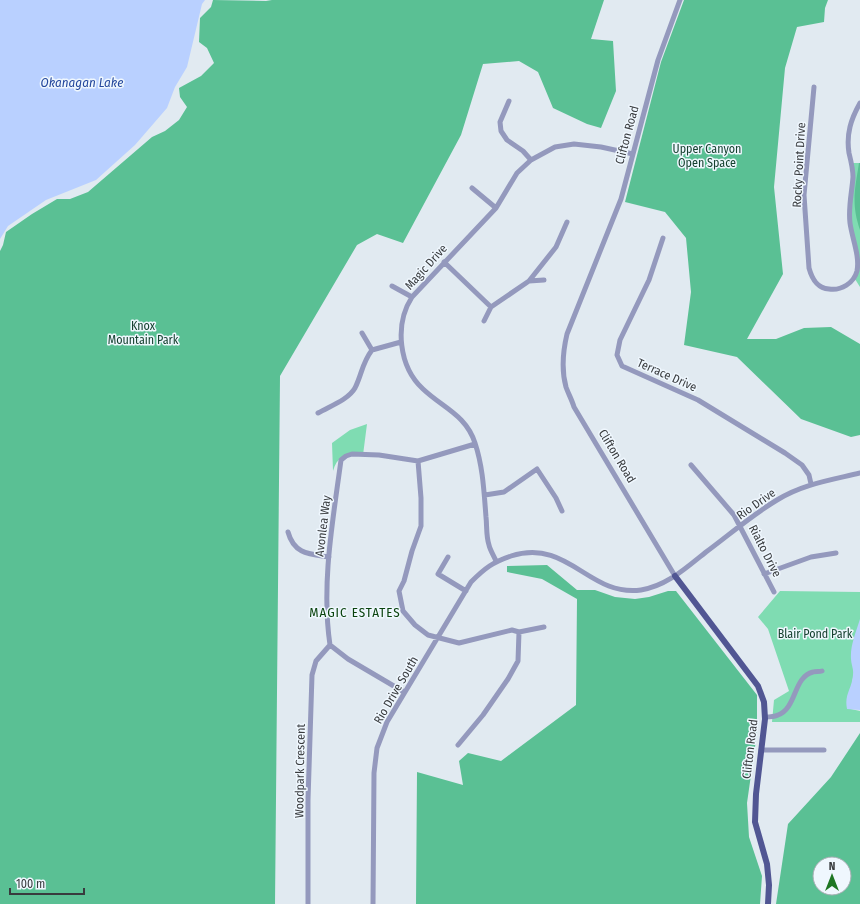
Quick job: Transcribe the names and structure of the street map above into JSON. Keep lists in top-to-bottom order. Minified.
{"streets":{"main road":["Clifton Road"],"street":["Rocky Point Drive","Magic Drive","Terrace Drive","Rio Drive","Avonlea Way","Rialto Drive","Rio Drive South","Woodpark Crescent"]},"crossings":[["Clifton Road","Magic Drive"],["Clifton Road","Rio Drive"],["Clifton Road","Rio Drive South"],["Magic Drive","Avonlea Way"],["Magic Drive","Rio Drive South"],["Terrace Drive","Rio Drive"],["Rio Drive","Rialto Drive"],["Rio Drive","Rio Drive South"],["Avonlea Way","Woodpark Crescent"]],"districts":["MAGIC ESTATES"],"water":["Okanagan Lake"],"parks":["Upper Canyon Open Space","Knox Mountain Park","Blair Pond Park"],"scale_bar":"100 m","north":"top"}
